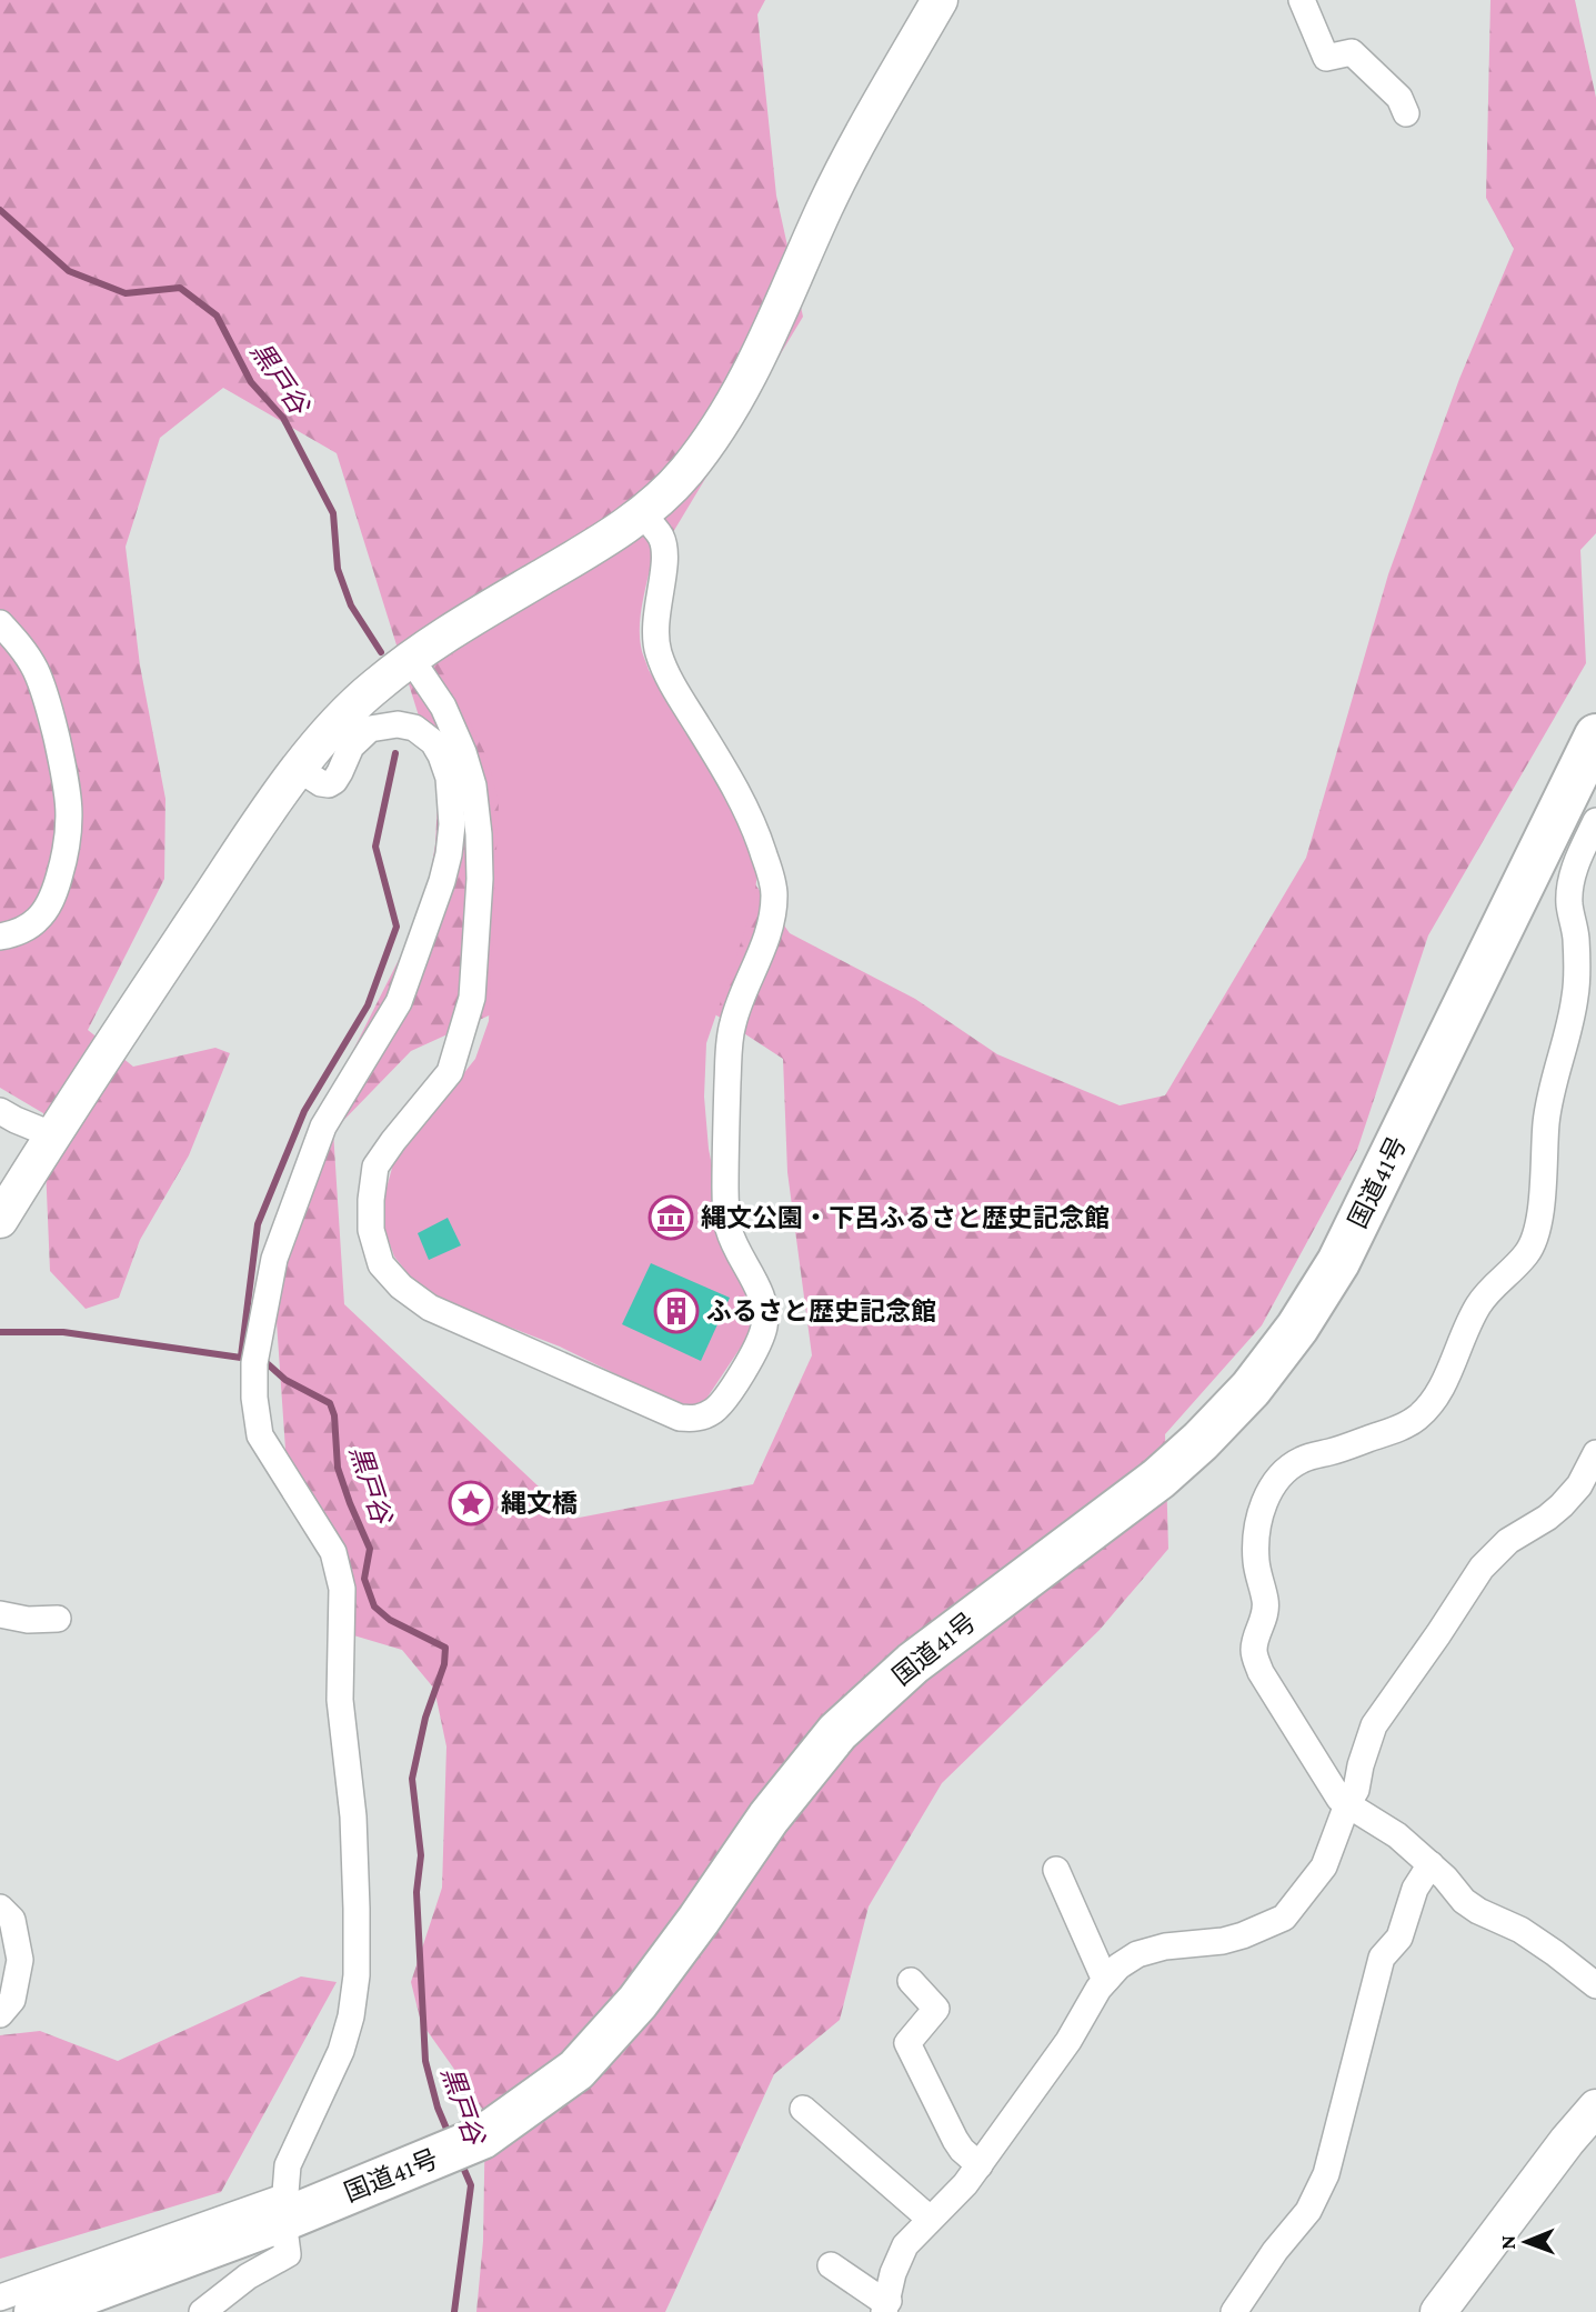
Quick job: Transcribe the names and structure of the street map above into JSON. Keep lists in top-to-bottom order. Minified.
{"streets":{"highway":["国道41号"]},"water":["黒戸谷"],"places":{"museum":["縄文公園・下呂ふるさと歴史記念館"],"building":["ふるさと歴史記念館"],"place":["縄文橋"]},"north":"left"}
